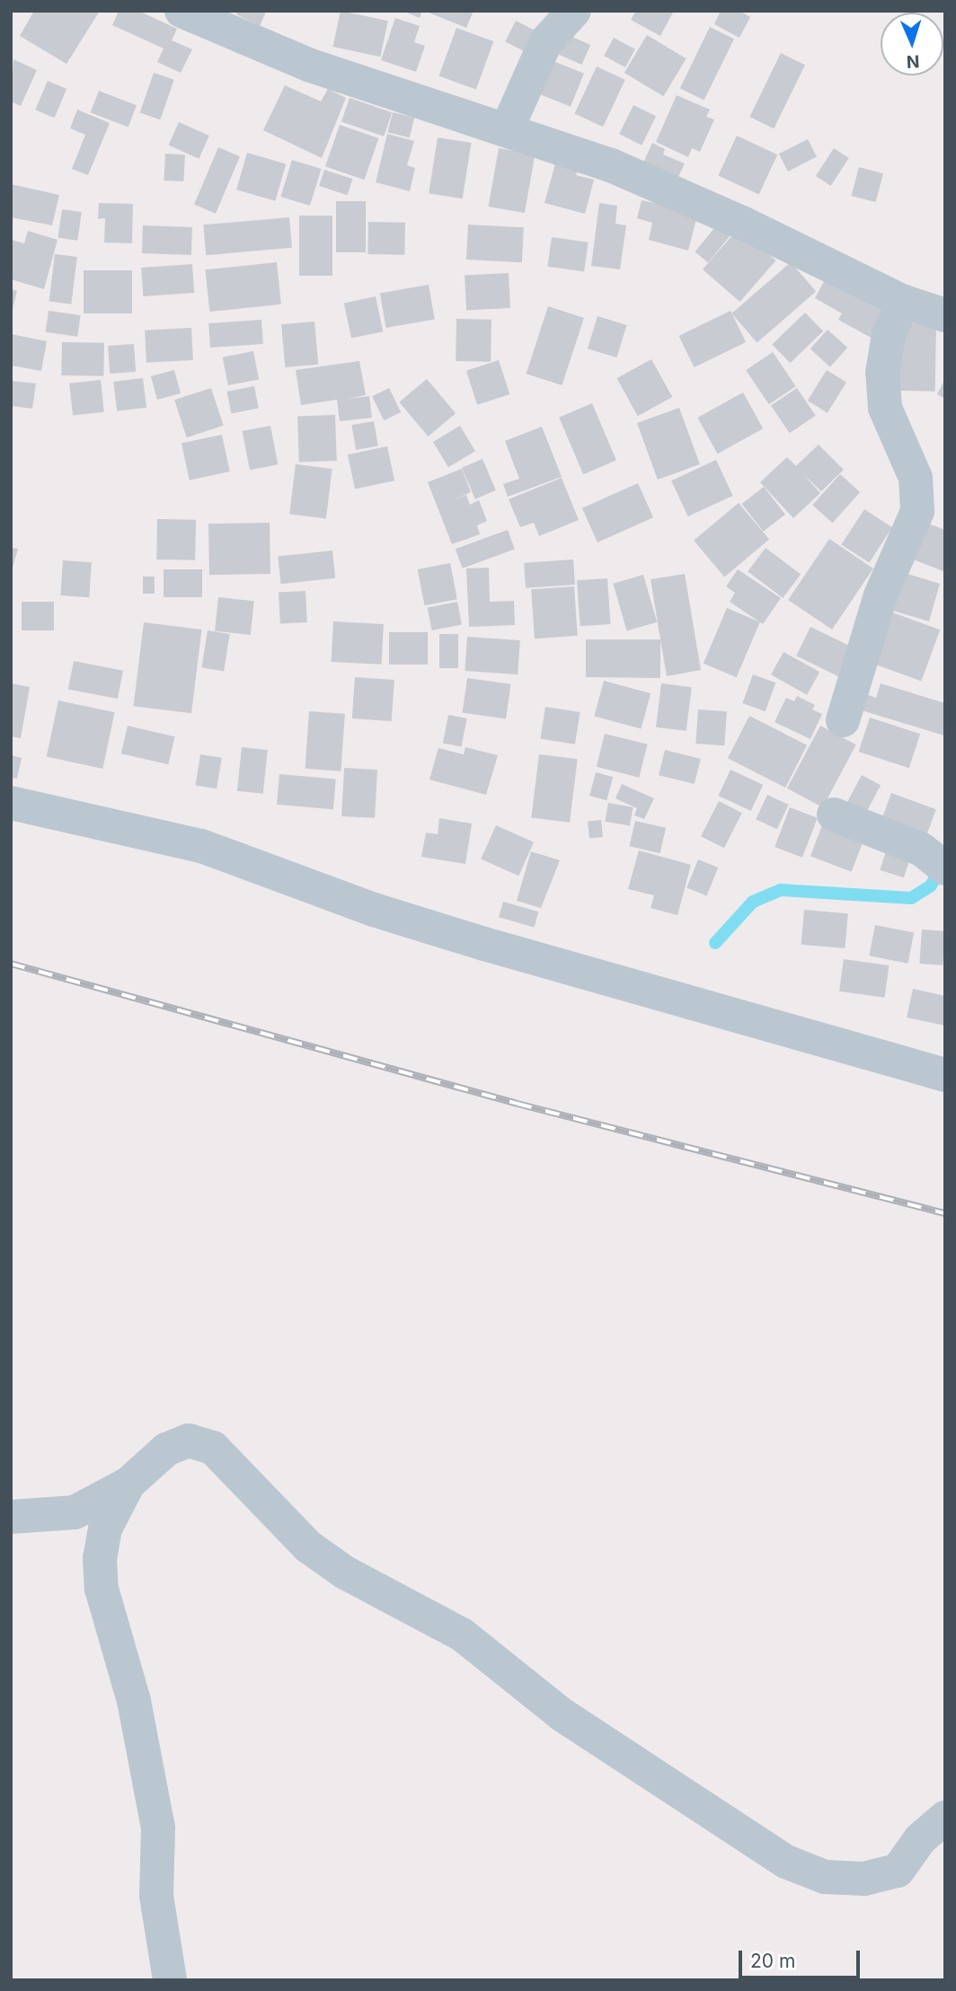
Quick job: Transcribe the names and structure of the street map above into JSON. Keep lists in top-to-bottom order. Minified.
{"scale_bar":"20 m","north":"bottom"}
